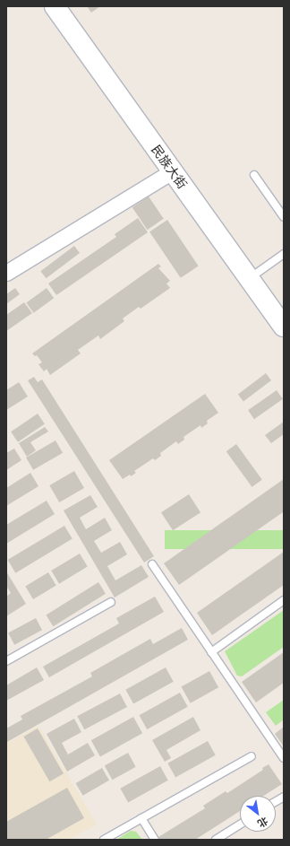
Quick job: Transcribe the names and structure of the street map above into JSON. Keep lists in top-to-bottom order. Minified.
{"streets":{"main road":["民族大街"]},"north":"bottom right"}
